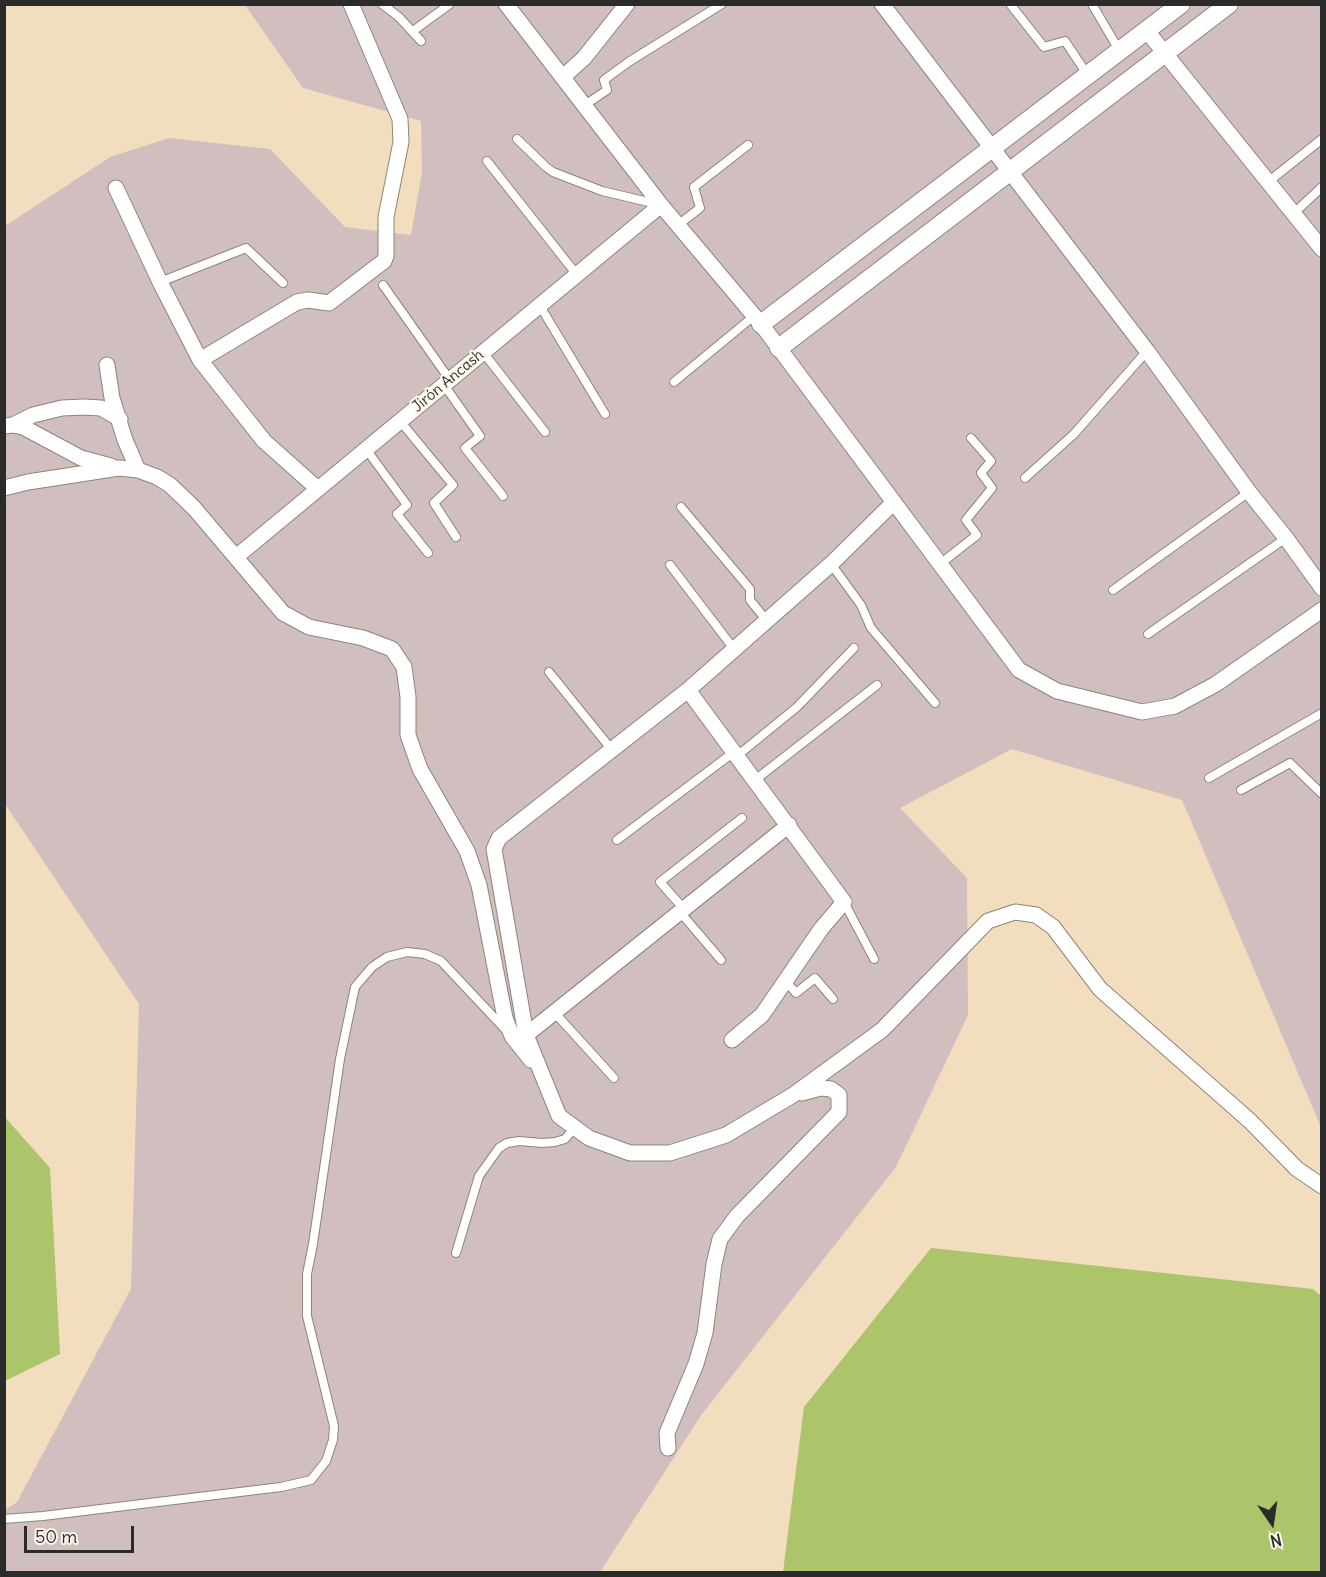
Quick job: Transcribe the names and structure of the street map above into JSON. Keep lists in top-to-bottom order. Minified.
{"streets":{"street":["Jirón Ancash"]},"scale_bar":"50 m","north":"bottom"}
